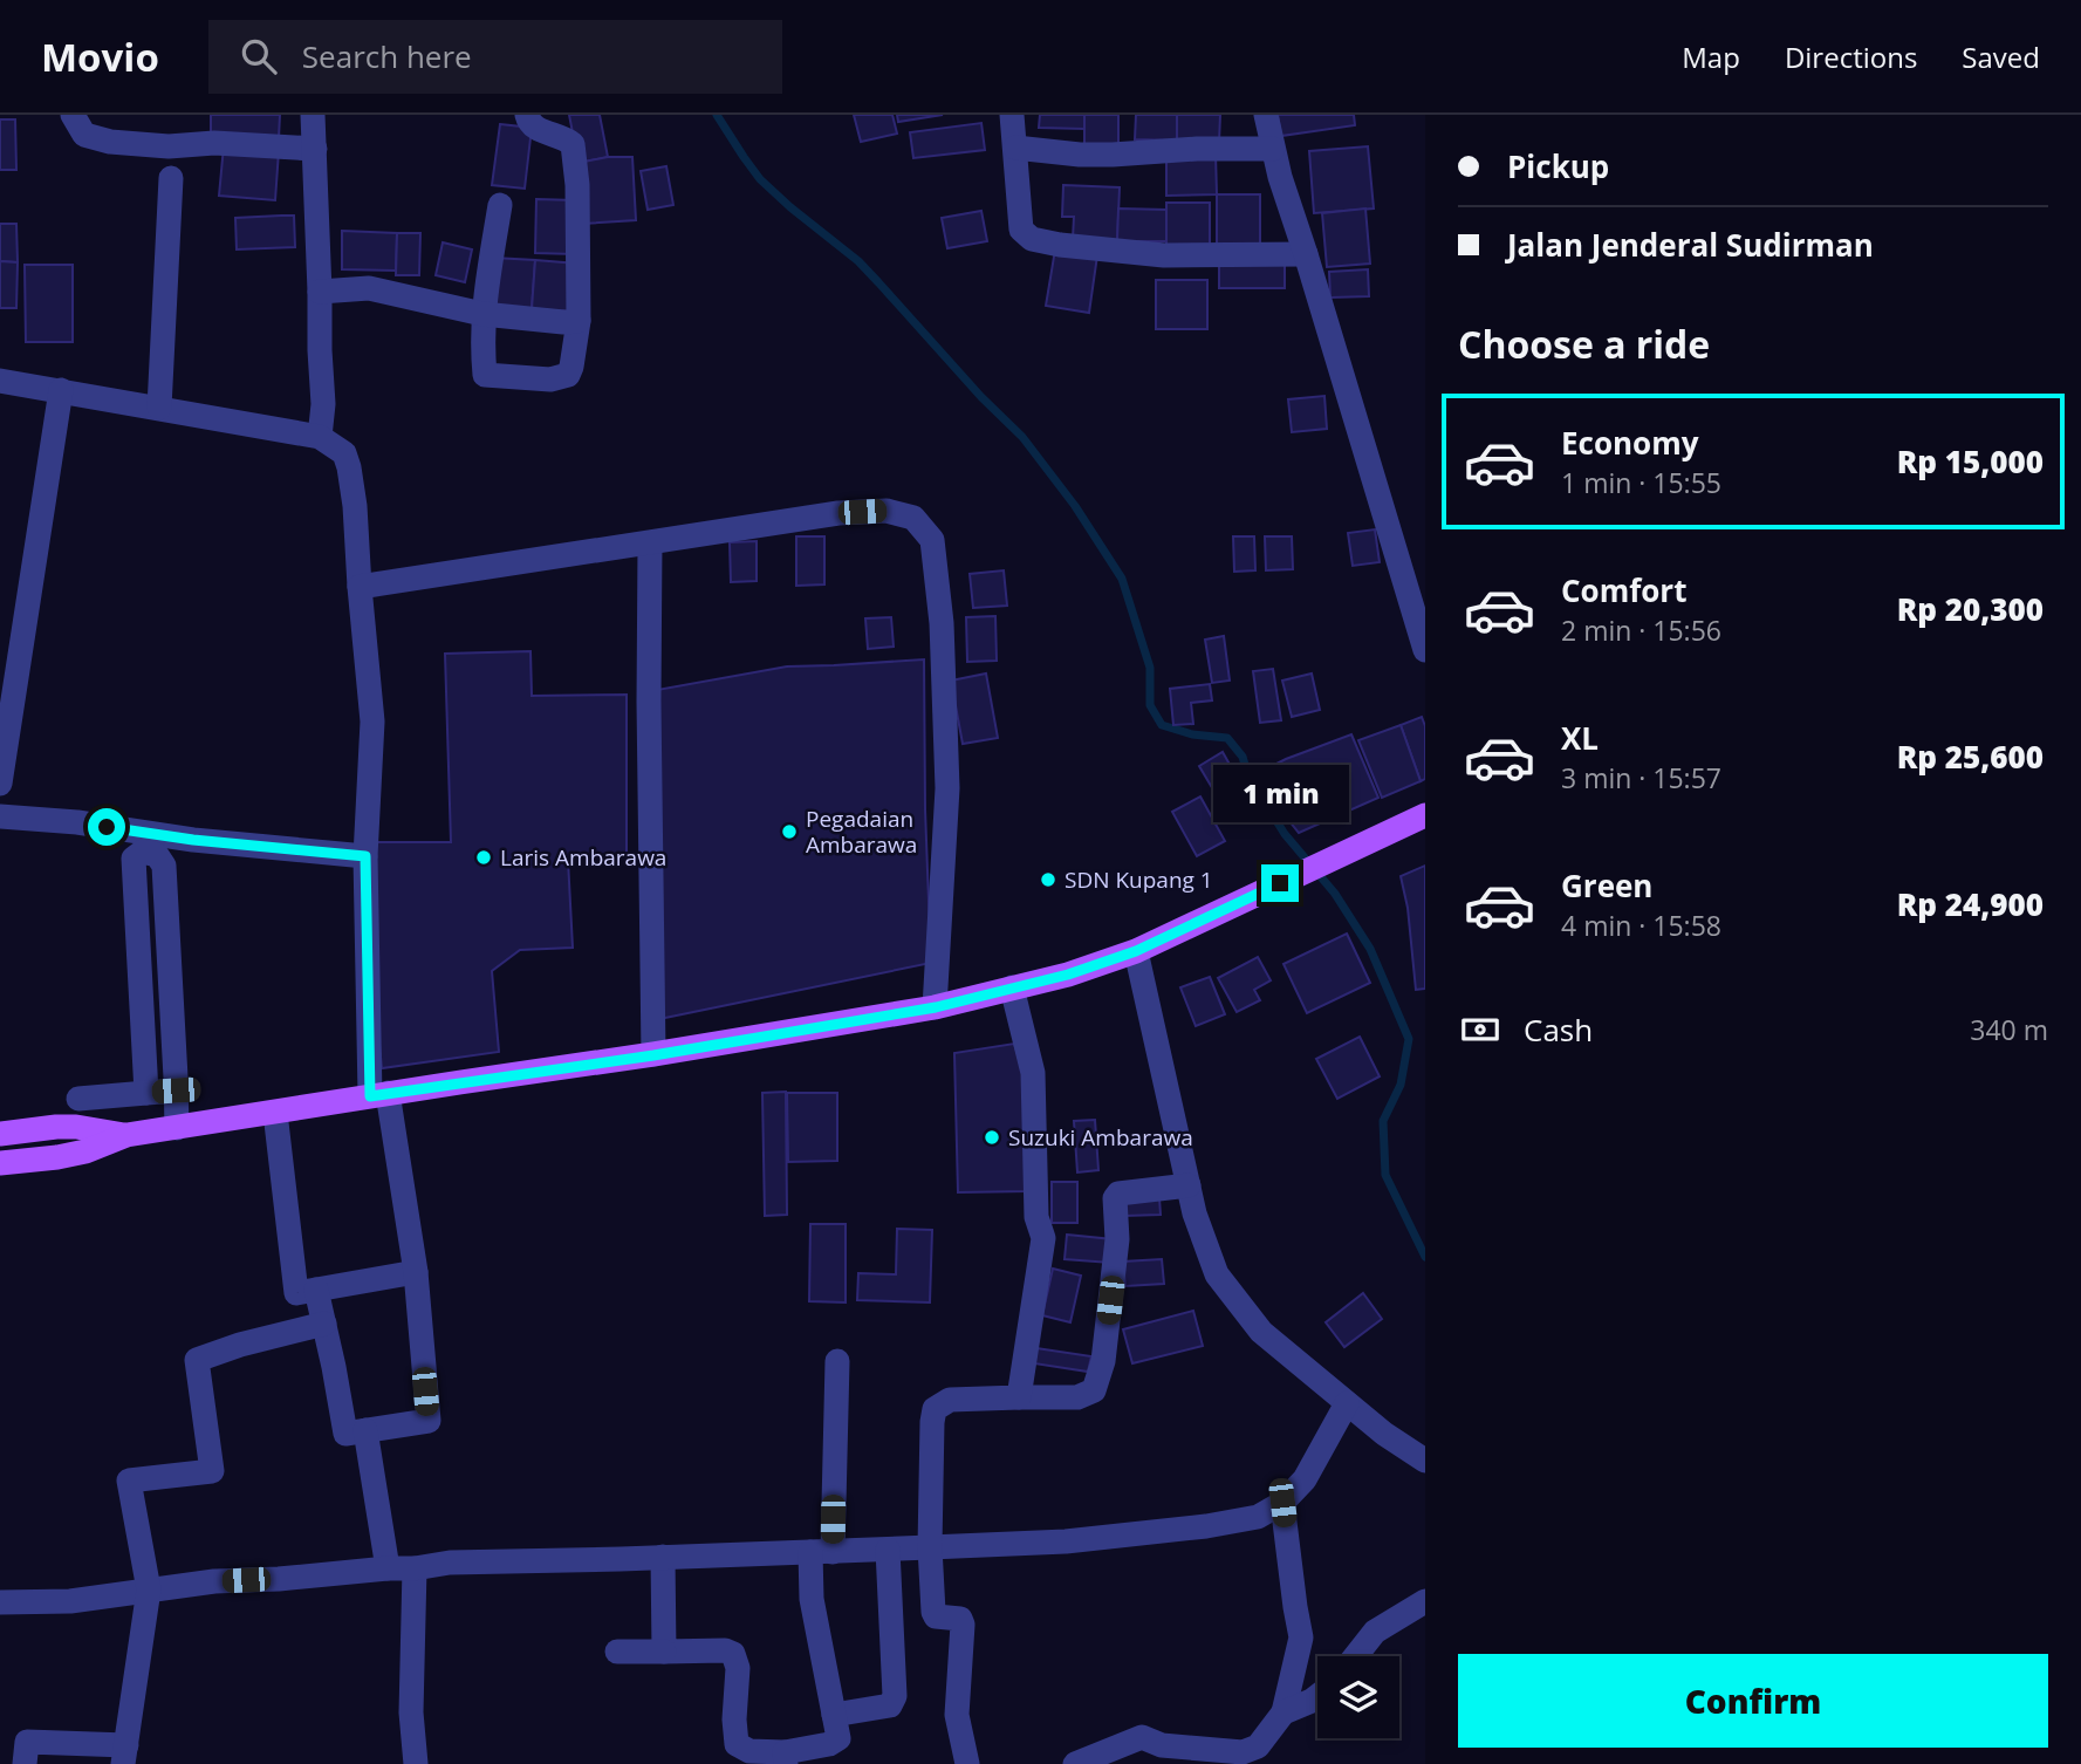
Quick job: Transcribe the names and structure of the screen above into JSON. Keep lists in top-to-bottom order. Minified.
{"places":["Pegadaian Ambarawa","Laris Ambarawa","SDN Kupang 1","Suzuki Ambarawa"],"page":{"header":"Movio","search":"Search here","nav":["Map","Directions","Saved"],"banner":["Pickup","Jalan Jenderal Sudirman"],"heading":"Choose a ride","list":[{"name":"Economy","note":"1 min · 15:55","value":"Rp 15,000"},{"name":"Comfort","note":"2 min · 15:56","value":"Rp 20,300"},{"name":"XL","note":"3 min · 15:57","value":"Rp 25,600"},{"name":"Green","note":"4 min · 15:58","value":"Rp 24,900"}],"bubble":"1 min","pay":["Cash","340 m"],"buttons":"Confirm"}}
